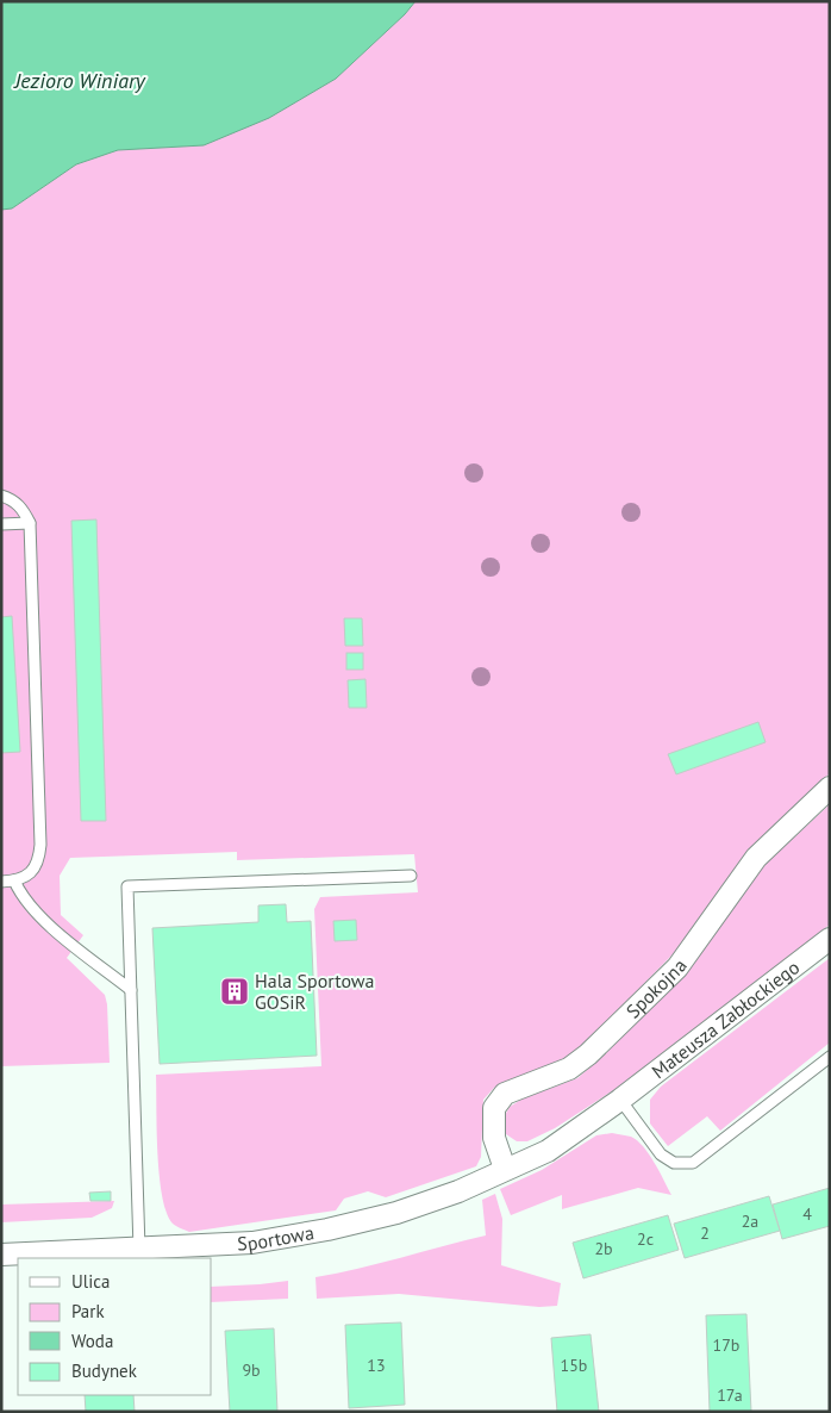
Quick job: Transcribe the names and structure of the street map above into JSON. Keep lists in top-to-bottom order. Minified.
{"streets":{"street":["Spokojna","Mateusza Zabłockiego","Sportowa"]},"crossings":[["Spokojna","Mateusza Zabłockiego"],["Spokojna","Sportowa"],["Mateusza Zabłockiego","Sportowa"]],"water":["Jezioro Winiary"],"places":{"building":["Hala Sportowa GOSiR"]},"house_numbers":["4","2a","2","2c","2b","17b","13","15b","9b","17a"],"legend":["Ulica","Park","Woda","Budynek"]}
